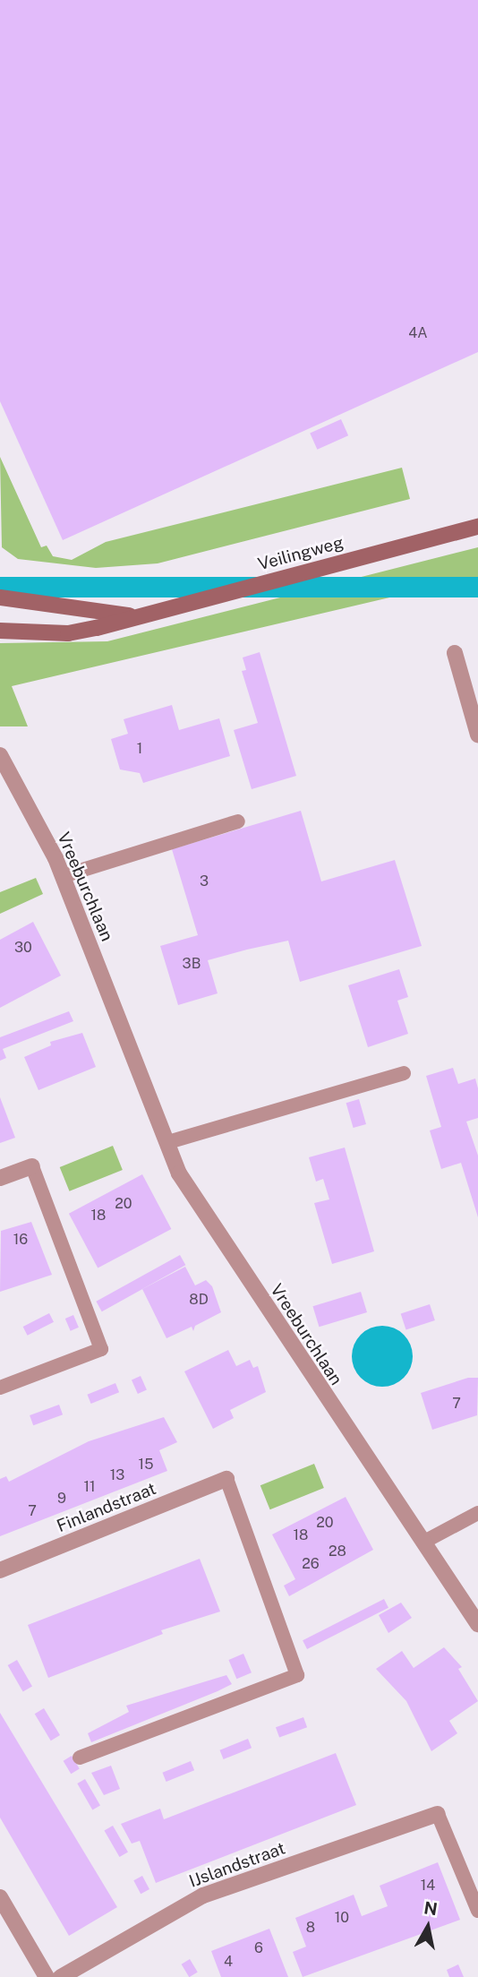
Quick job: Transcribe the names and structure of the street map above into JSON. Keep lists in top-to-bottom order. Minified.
{"streets":{"main road":["Veilingweg"],"street":["Vreeburchlaan","Finlandstraat","IJslandstraat"]},"house_numbers":["4A","1","3","30","3B","20","18","16","8D","7","15","13","11","9","7","20","18","28","26","14","10","8","6","4"],"north":"top"}
